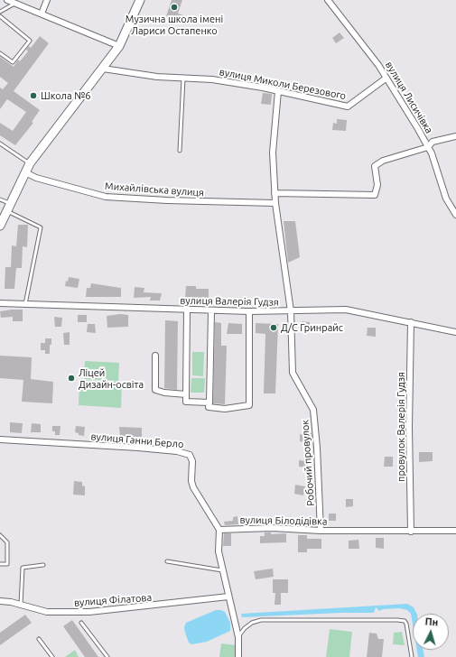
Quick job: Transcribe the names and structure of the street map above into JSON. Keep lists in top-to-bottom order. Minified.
{"streets":{"street":["вулиця Миколи Березового","вулиця Лисичівка","Михайлівська вулиця","вулиця Валерія Гудзя","провулок Валерія Гудзя","вулиця Ганни Берло","Робочий провулок","вулиця Білодідівка","вулиця Філатова"]},"crossings":[["вулиця Миколи Березового","вулиця Лисичівка"],["Михайлівська вулиця","Робочий провулок"],["вулиця Валерія Гудзя","провулок Валерія Гудзя"],["вулиця Валерія Гудзя","Робочий провулок"],["провулок Валерія Гудзя","вулиця Білодідівка"],["вулиця Ганни Берло","вулиця Білодідівка"],["Робочий провулок","вулиця Білодідівка"]],"places":["Музична школа імені Лариси Остапенко","Школа №6","Д/С Гринрайс","Ліцей Дизайн-освіта"],"north":"top"}
